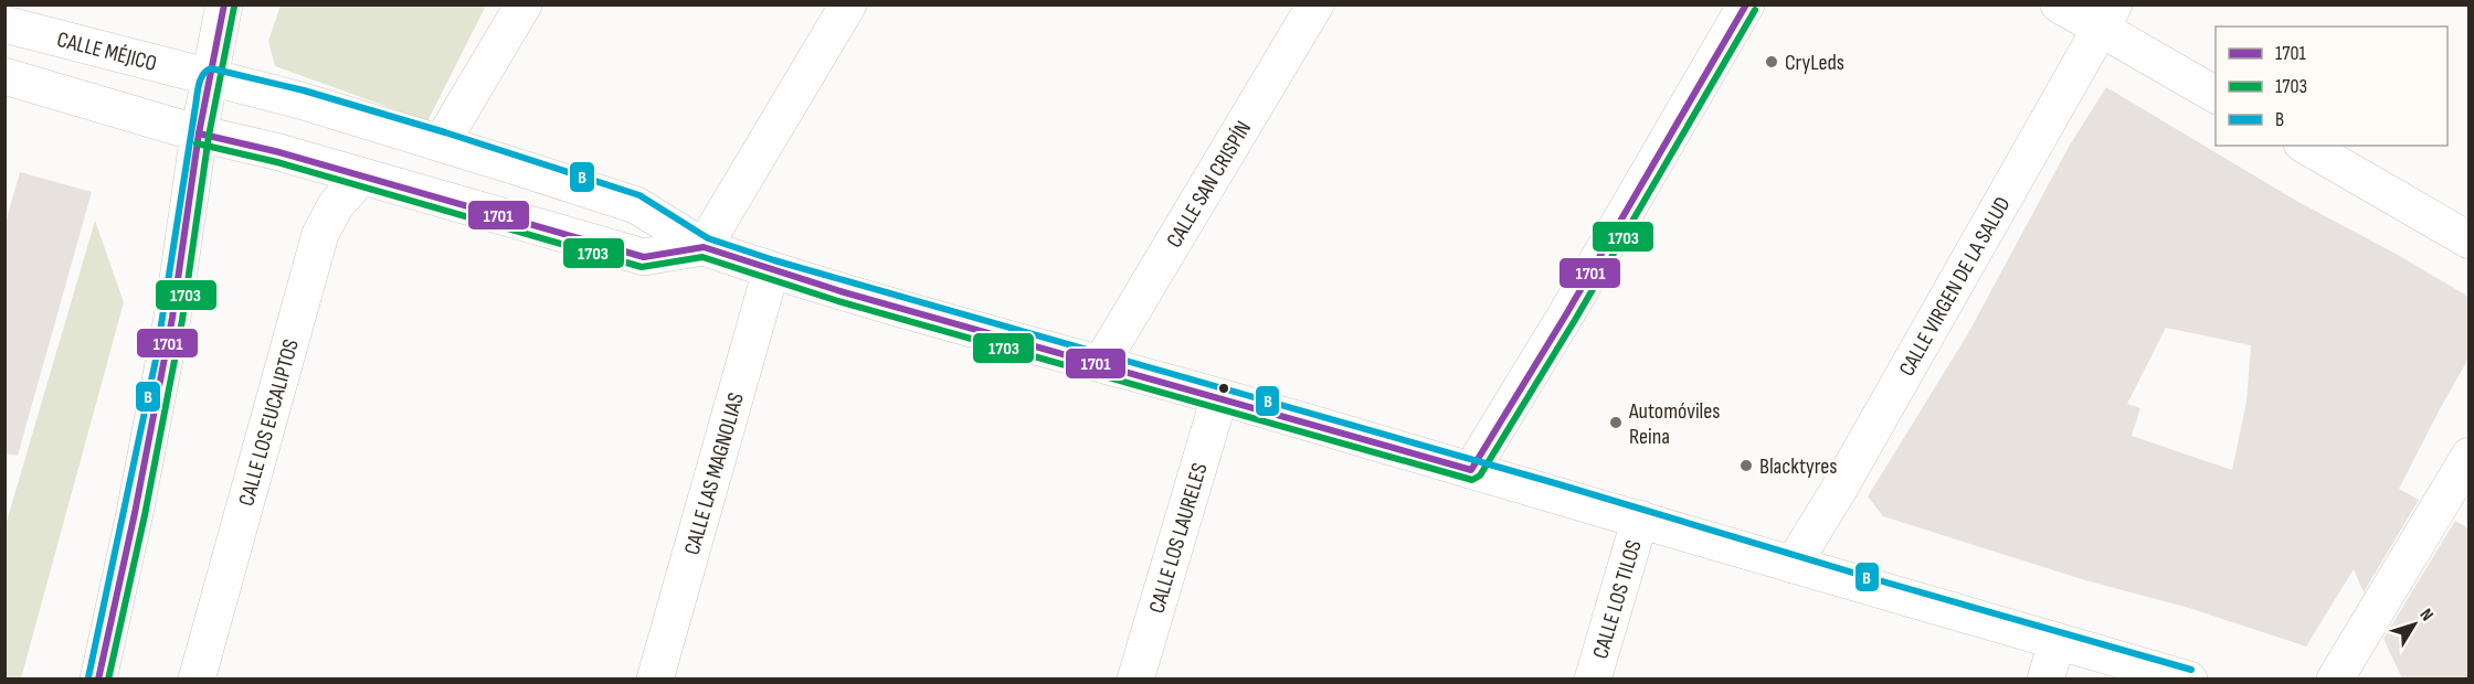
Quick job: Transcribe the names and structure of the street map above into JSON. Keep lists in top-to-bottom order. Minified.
{"streets":{"street":["CALLE MÉJICO","CALLE SAN CRISPÍN","CALLE VIRGEN DE LA SALUD","CALLE LOS EUCALIPTOS","CALLE LAS MAGNOLIAS","CALLE LOS LAURELES","CALLE LOS TILOS"]},"crossings":[["CALLE MÉJICO","CALLE SAN CRISPÍN"],["CALLE MÉJICO","CALLE VIRGEN DE LA SALUD"],["CALLE MÉJICO","CALLE LAS MAGNOLIAS"],["CALLE MÉJICO","CALLE LOS LAURELES"],["CALLE MÉJICO","CALLE LOS TILOS"]],"places":["CryLeds","Automóviles Reina","Blacktyres"],"lines":["transit line 1701","transit line 1703","transit line B"],"legend":["1701","1703","B"],"north":"top right"}
